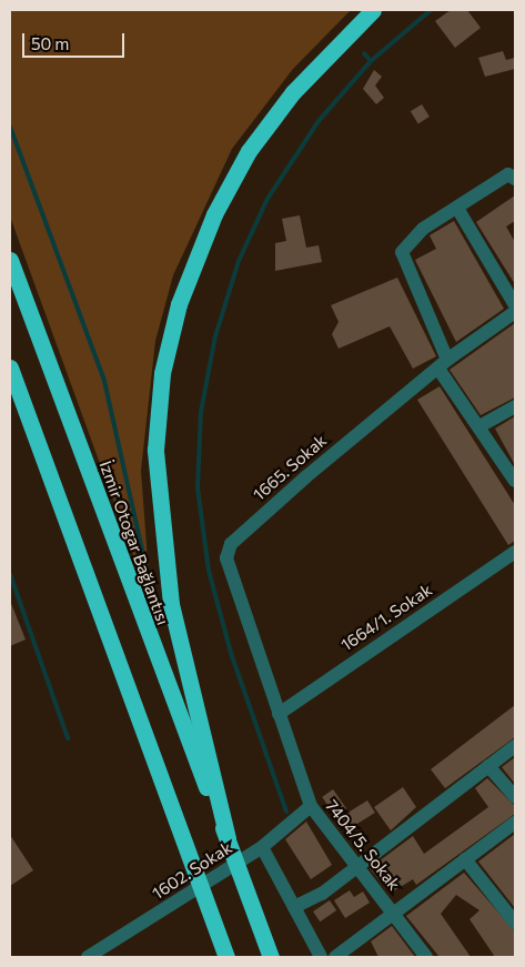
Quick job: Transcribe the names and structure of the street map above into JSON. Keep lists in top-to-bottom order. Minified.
{"streets":{"highway":["İzmir Otogar Bağlantısı"],"street":["1665. Sokak","1664/1. Sokak","7404/5. Sokak","1602. Sokak"]},"crossings":[["1665. Sokak","1664/1. Sokak"],["1665. Sokak","7404/5. Sokak"],["1664/1. Sokak","7404/5. Sokak"],["7404/5. Sokak","1602. Sokak"]],"scale_bar":"50 m"}
